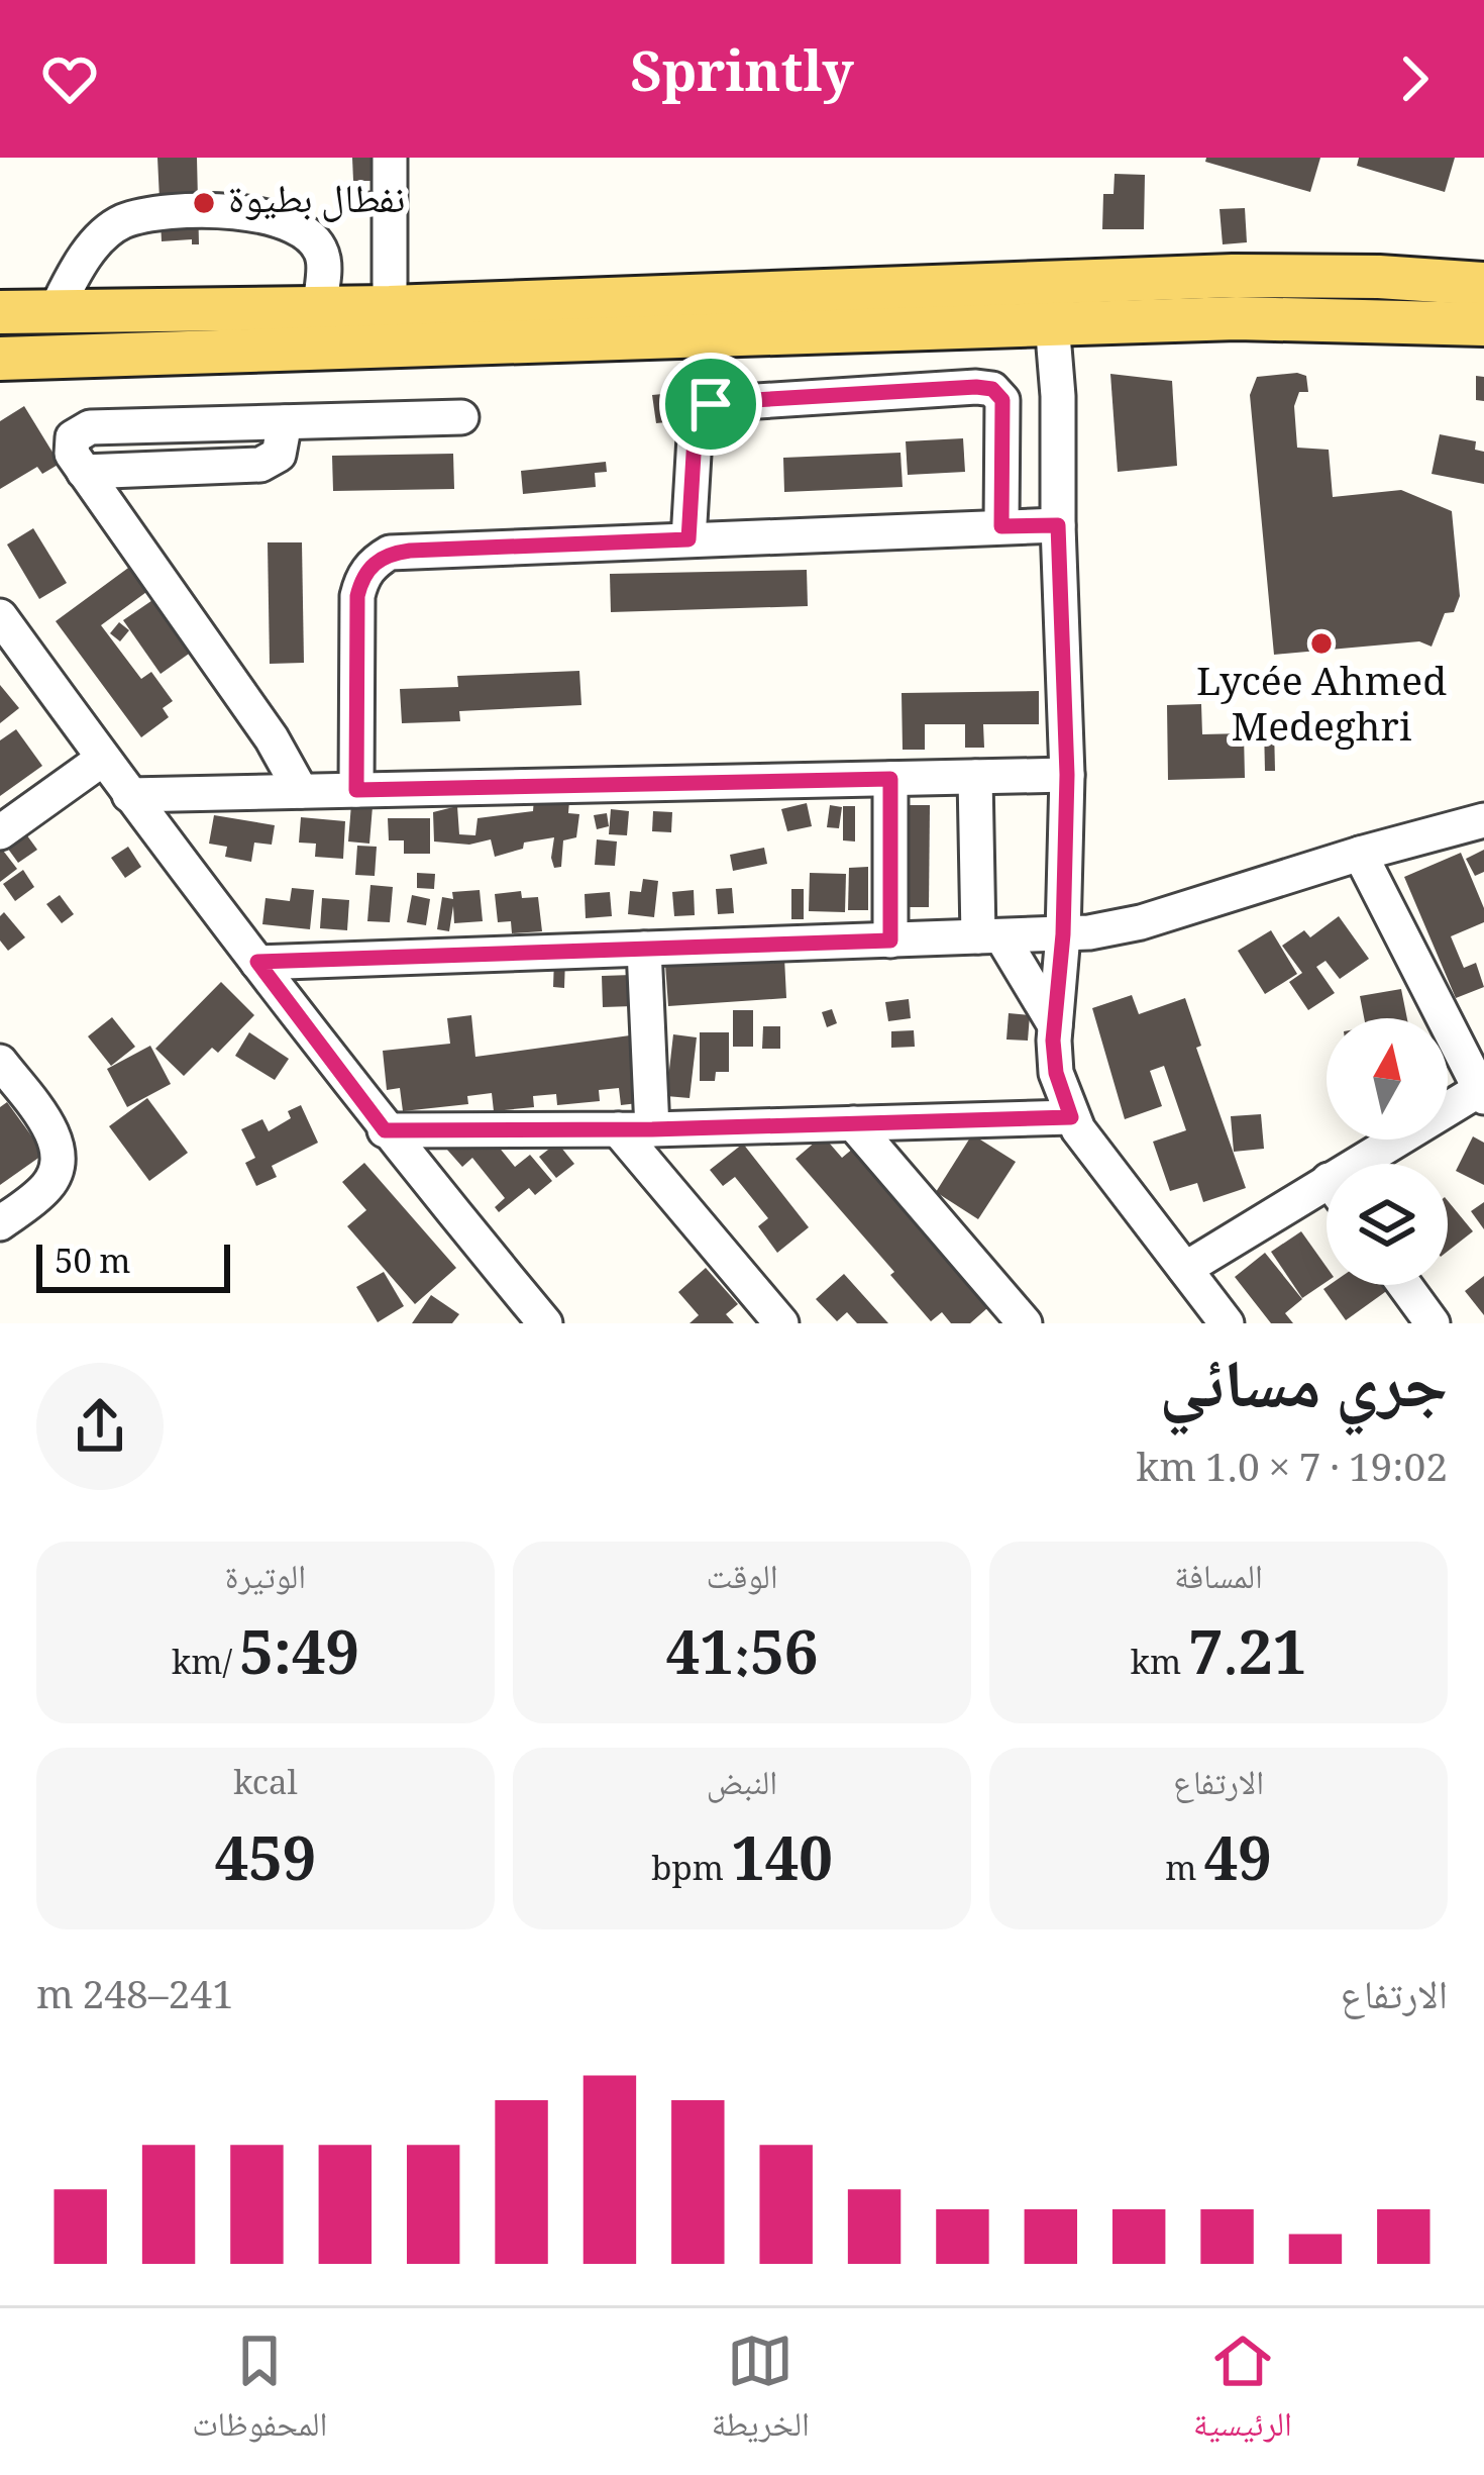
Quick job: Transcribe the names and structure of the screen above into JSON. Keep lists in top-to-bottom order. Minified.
{"places":["نفطال بطيوة","Lycée Ahmed Medeghri"],"scale_bar":"50 m","north":"top","page":{"header":"Sprintly","scale":"50 m","heading":["جري مسائي","19:02 · 7 × 1.0 km"],"stats":[["المسافة","7.21 km"],["الوقت","41:56"],["الوتيرة","5:49 /km"],["الارتفاع","49 m"],["النبض","140 bpm"],["kcal","459"]],"chart":["الارتفاع","241–248 m"],"tabs":["الرئيسية","الخريطة","المحفوظات"]}}
